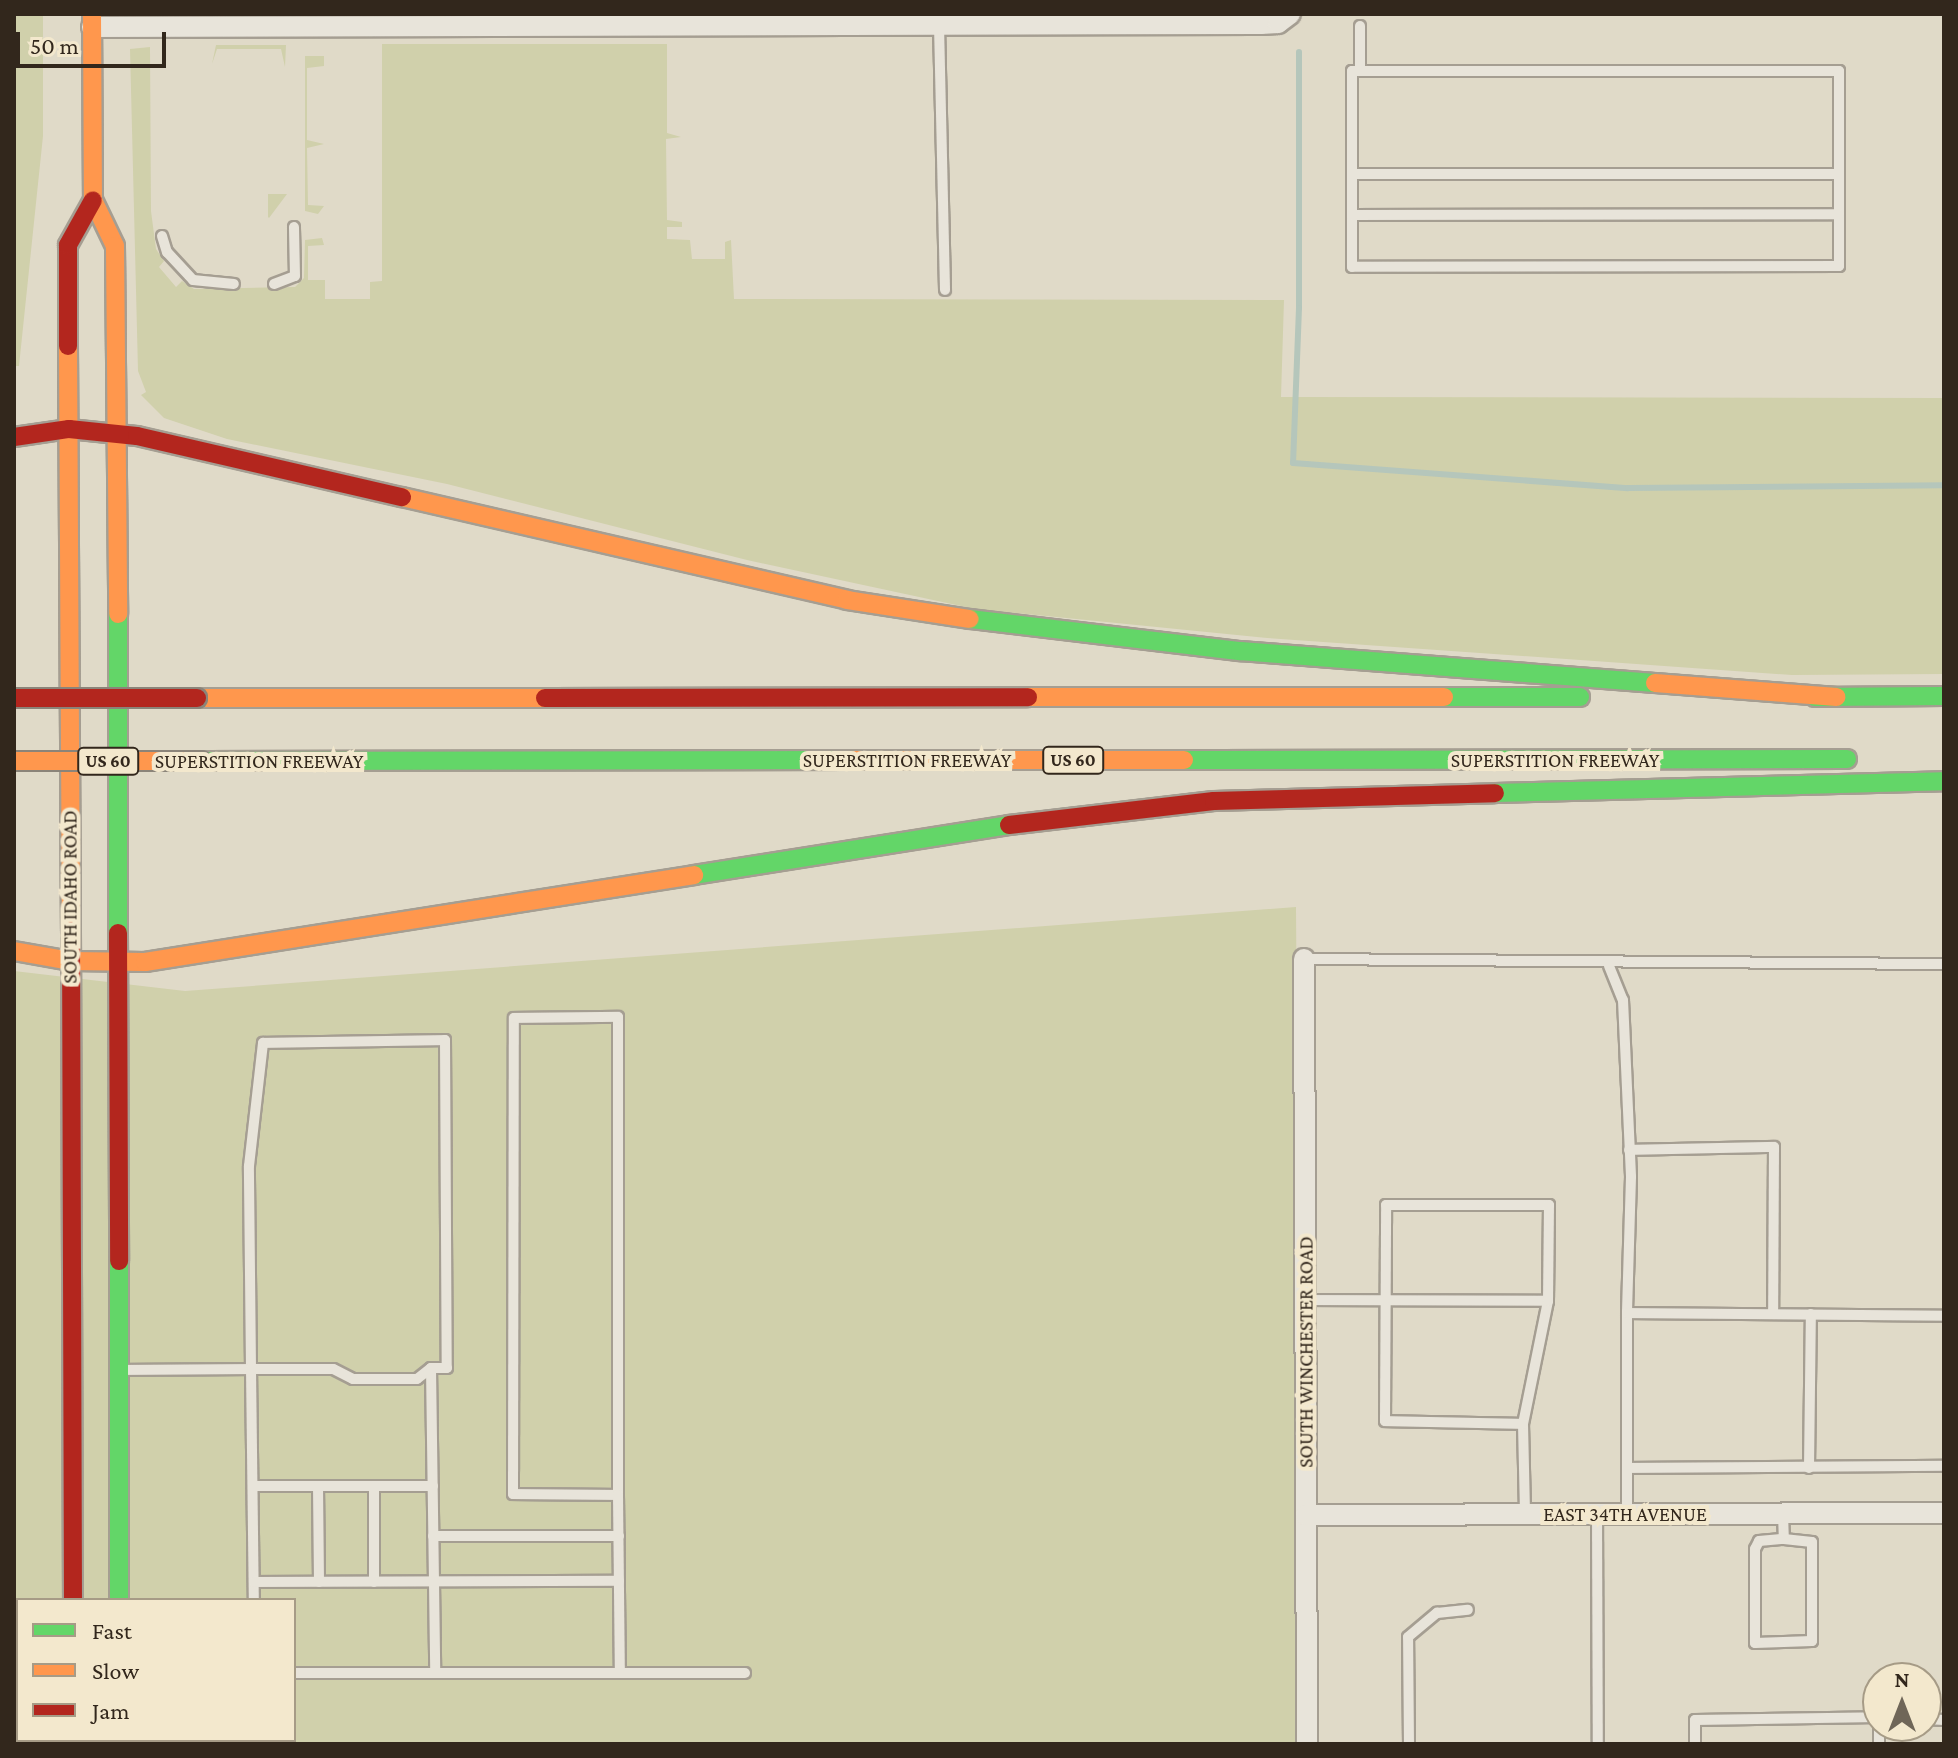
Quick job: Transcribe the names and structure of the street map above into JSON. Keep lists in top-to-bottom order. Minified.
{"streets":{"main road":["SUPERSTITION FREEWAY","US 60","SOUTH IDAHO ROAD"],"street":["SOUTH WINCHESTER ROAD","EAST 34TH AVENUE"]},"crossings":[["SOUTH WINCHESTER ROAD","EAST 34TH AVENUE"]],"legend":["Fast","Slow","Jam"],"scale_bar":"50 m","north":"top"}
